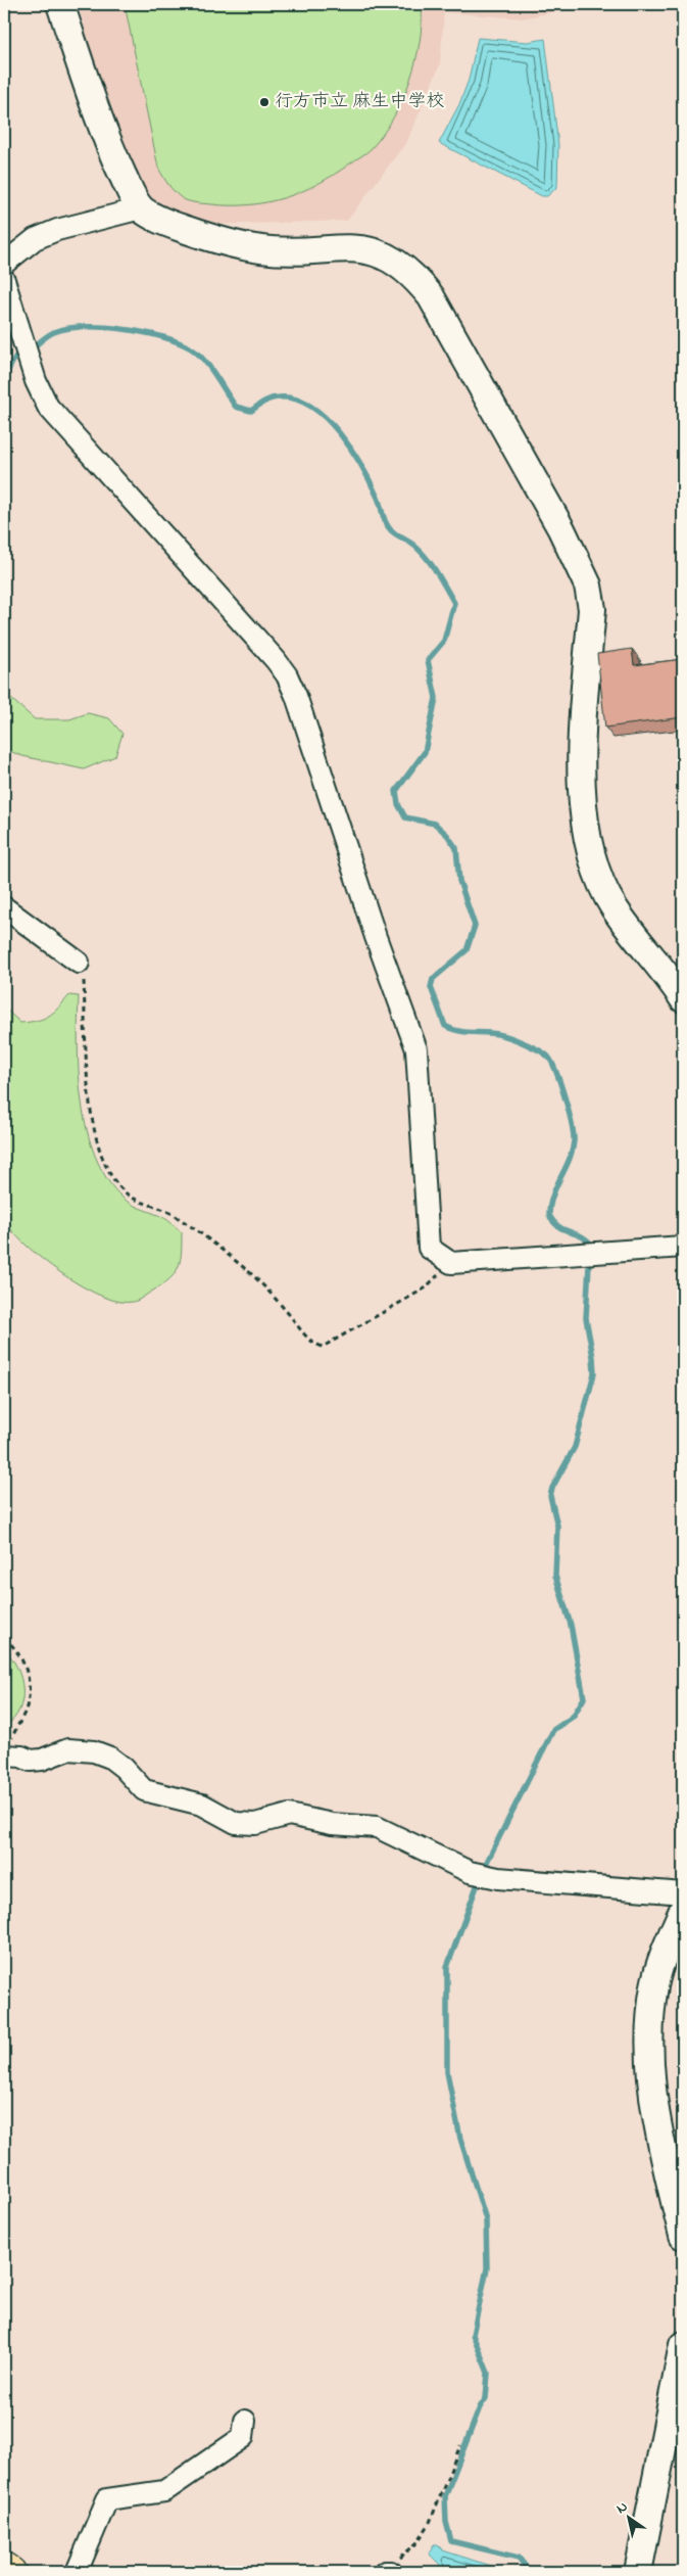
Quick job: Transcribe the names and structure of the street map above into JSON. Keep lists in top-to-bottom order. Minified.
{"places":["行方市立 麻生中学校"],"north":"top left"}
